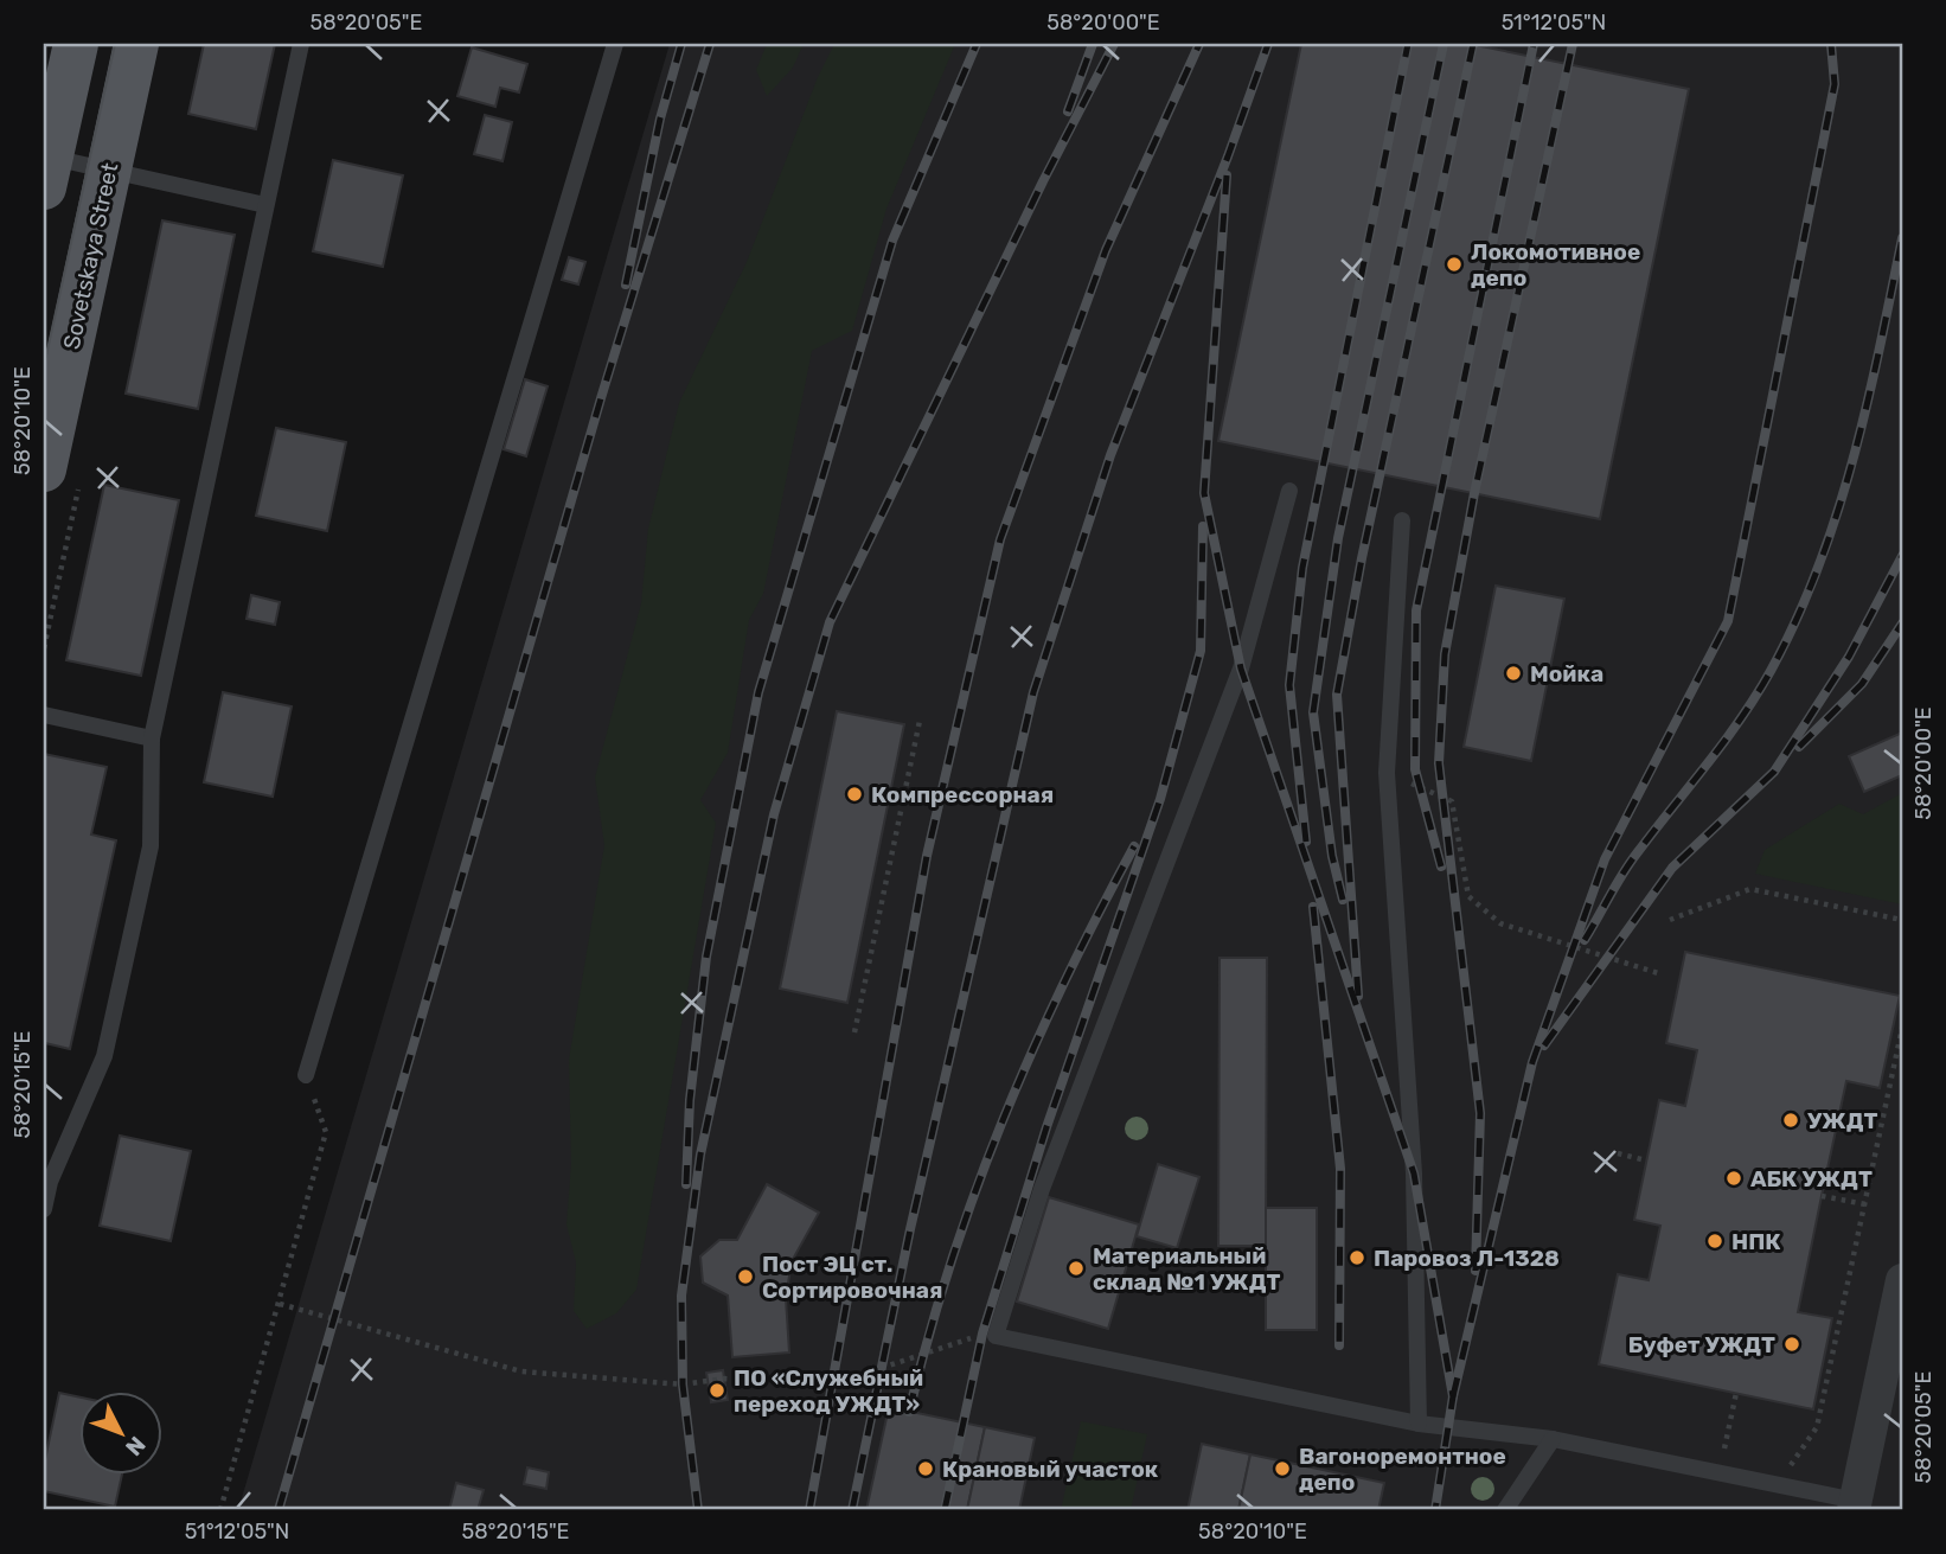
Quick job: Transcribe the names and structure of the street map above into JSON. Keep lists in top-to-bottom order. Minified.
{"streets":{"main road":["Sovetskaya Street"]},"places":["Локомотивное депо","Мойка","Компрессорная","УЖДТ","АБК УЖДТ","НПК","Паровоз Л-1328","Материальный склад №1 УЖДТ","Пост ЭЦ ст. Сортировочная","Буфет УЖДТ","ПО «Служебный переход УЖДТ»","Крановый участок","Вагоноремонтное депо"],"north":"bottom right","coordinates":["58°20'05\"E","58°20'00\"E","51°12'05\"N","58°20'10\"E","58°20'15\"E"]}
